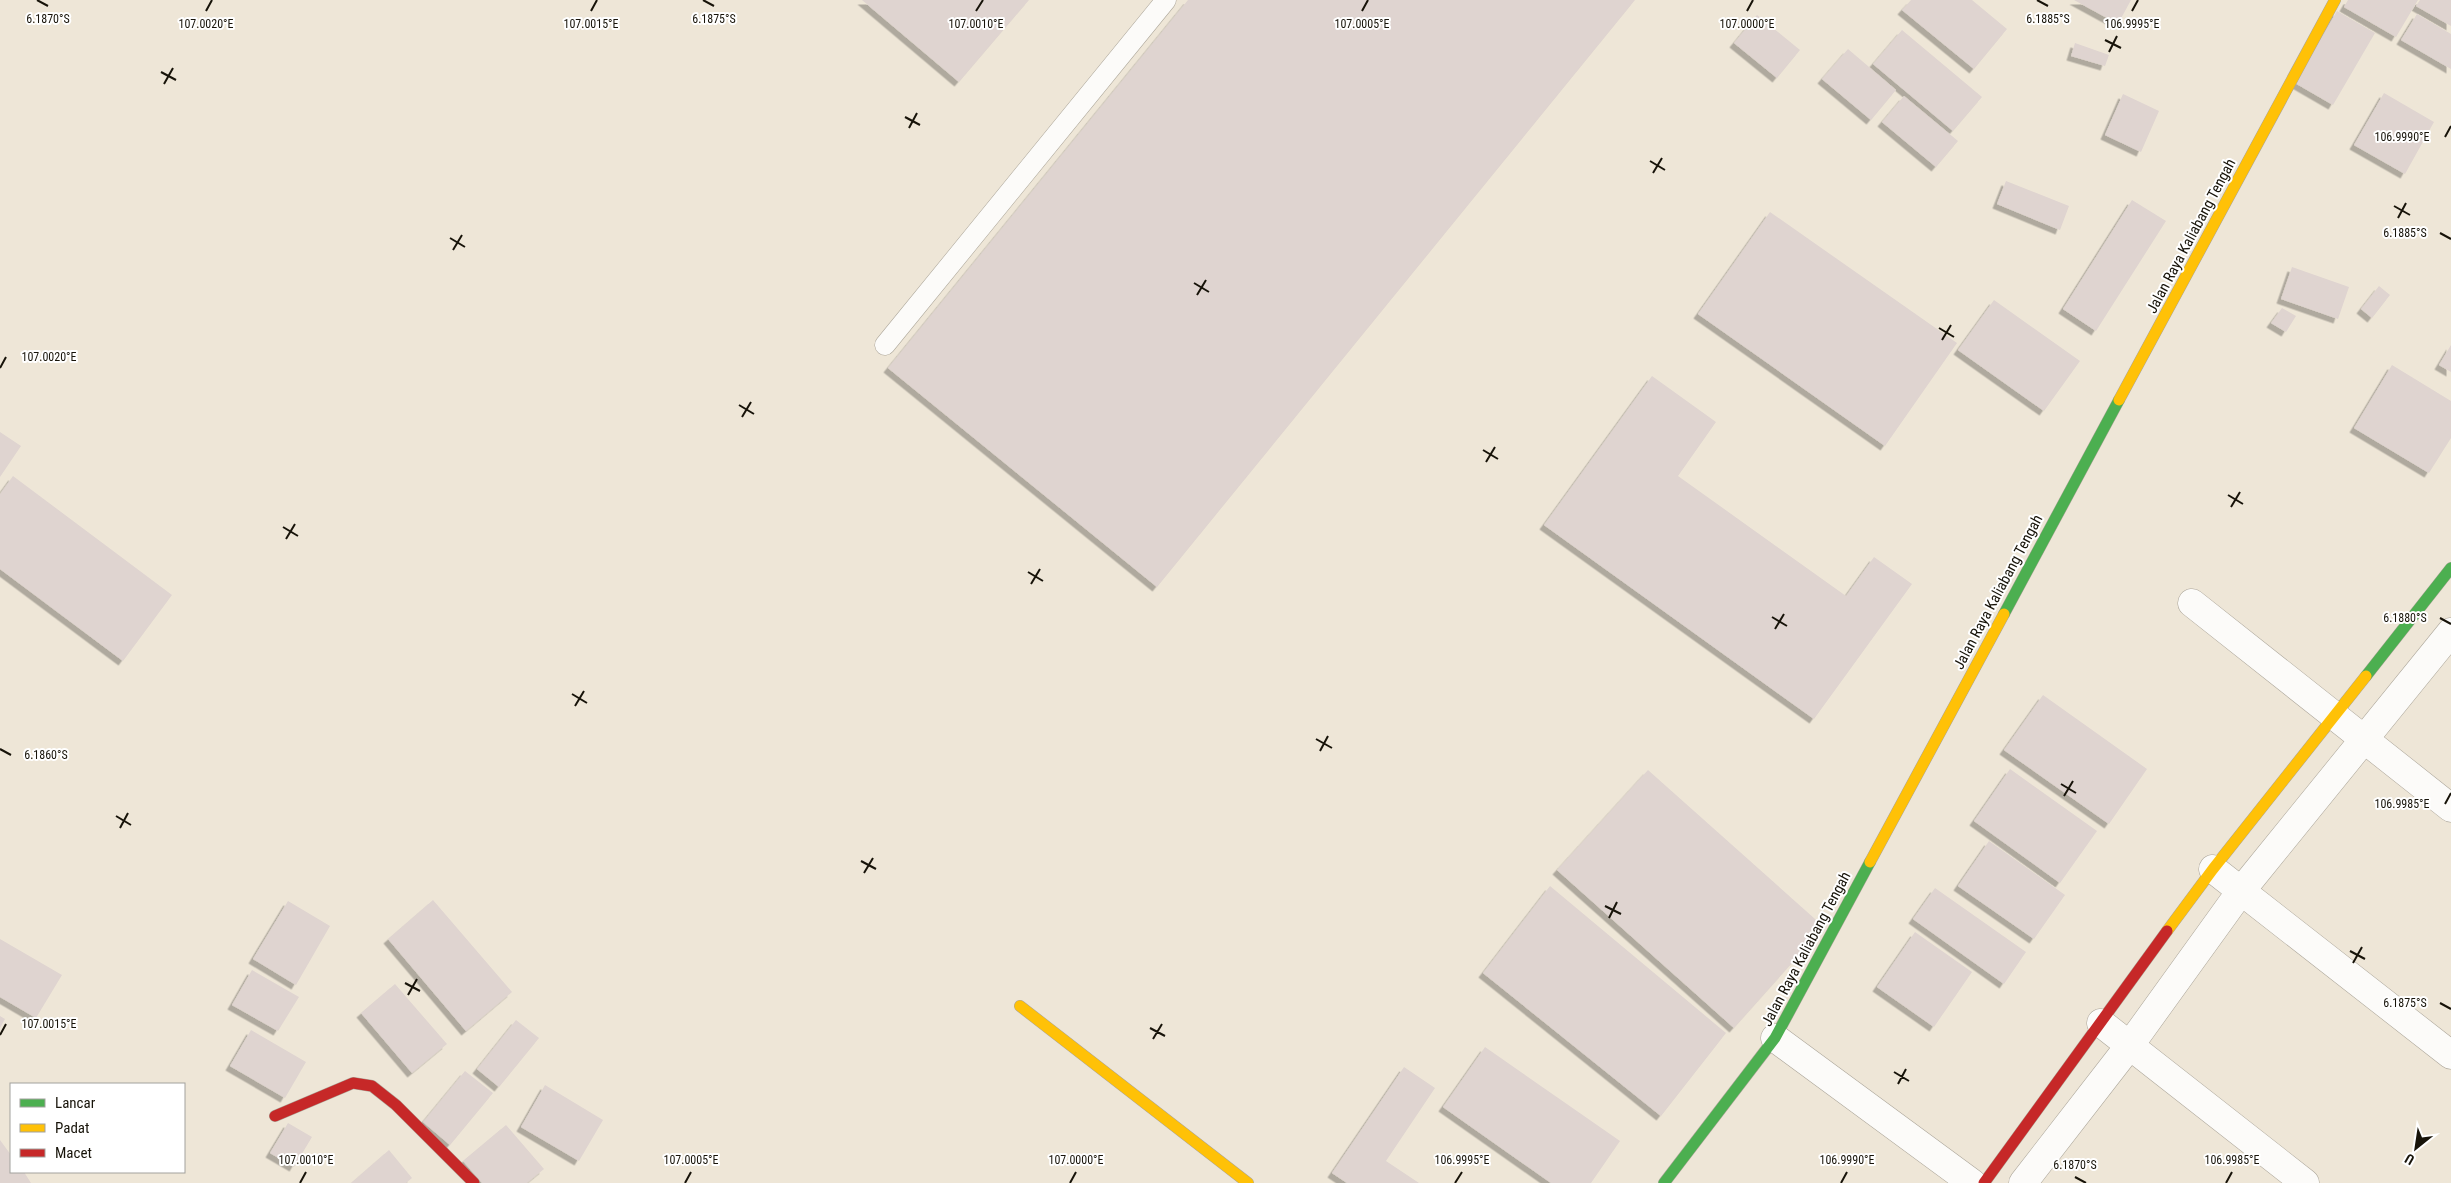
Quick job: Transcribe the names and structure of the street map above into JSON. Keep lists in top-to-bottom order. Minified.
{"streets":{"main road":["Jalan Raya Kaliabang Tengah"]},"legend":["Lancar","Padat","Macet"],"north":"bottom left","coordinates":["6.1870°S","6.1875°S","6.1885°S","107.0020°E","107.0015°E","107.0010°E","107.0005°E","106.9995°E","107.0000°E","106.9990°E","6.1880°S","6.1860°S","106.9985°E"]}
